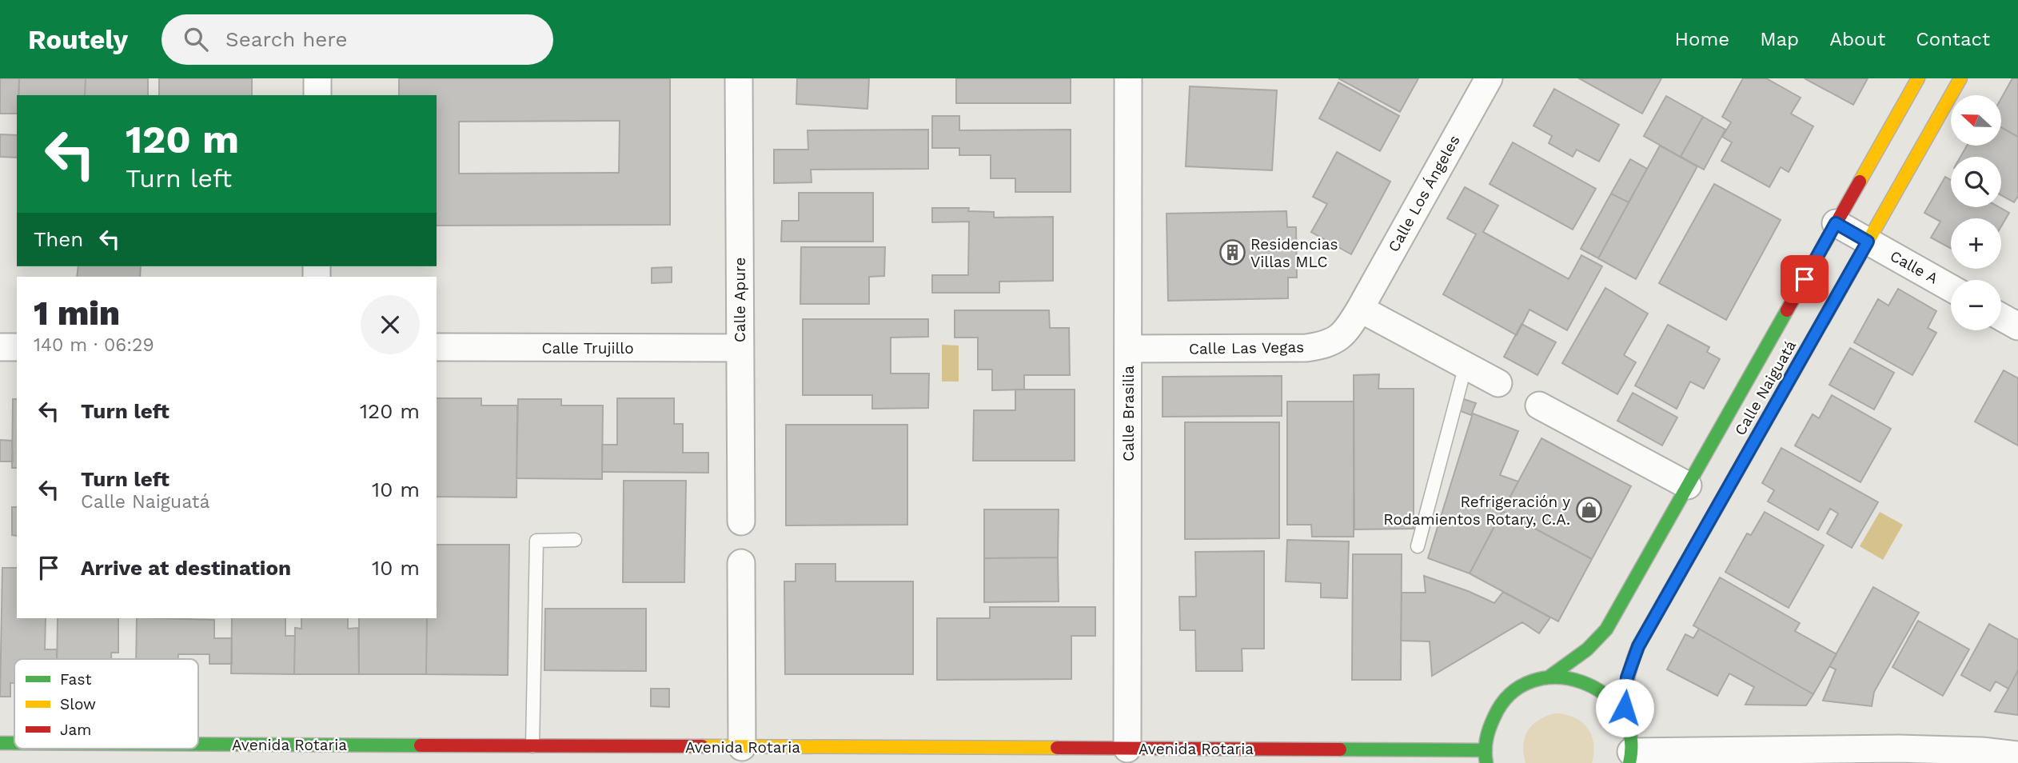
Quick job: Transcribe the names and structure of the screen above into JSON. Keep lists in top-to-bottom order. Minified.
{"streets":{"street":["Calle Los Ángeles","Calle A","Calle Apure","Calle Trujillo","Calle Las Vegas","Calle Naiguatá","Calle Brasilia","Avenida Rotaria"]},"crossings":[["Calle Los Ángeles","Calle Las Vegas"],["Calle A","Calle Naiguatá"],["Calle Apure","Calle Trujillo"],["Calle Las Vegas","Calle Brasilia"],["Calle Naiguatá","Avenida Rotaria"],["Calle Brasilia","Avenida Rotaria"]],"places":{"building":["Residencias Villas MLC"],"shop":["Refrigeración y Rodamientos Rotary, C.A."]},"legend":["Fast","Slow","Jam"],"north":"left","page":{"header":"Routely","search":"Search here","nav":["Home","Map","About","Contact"],"map_buttons":["+","−"],"turn":["120 m","Turn left"],"then":"Then","heading":["1 min","140 m · 06:29"],"list":[{"name":"Turn left","value":"120 m"},{"name":"Turn left","note":"Calle Naiguatá","value":"10 m"},{"name":"Arrive at destination","value":"10 m"}]}}
